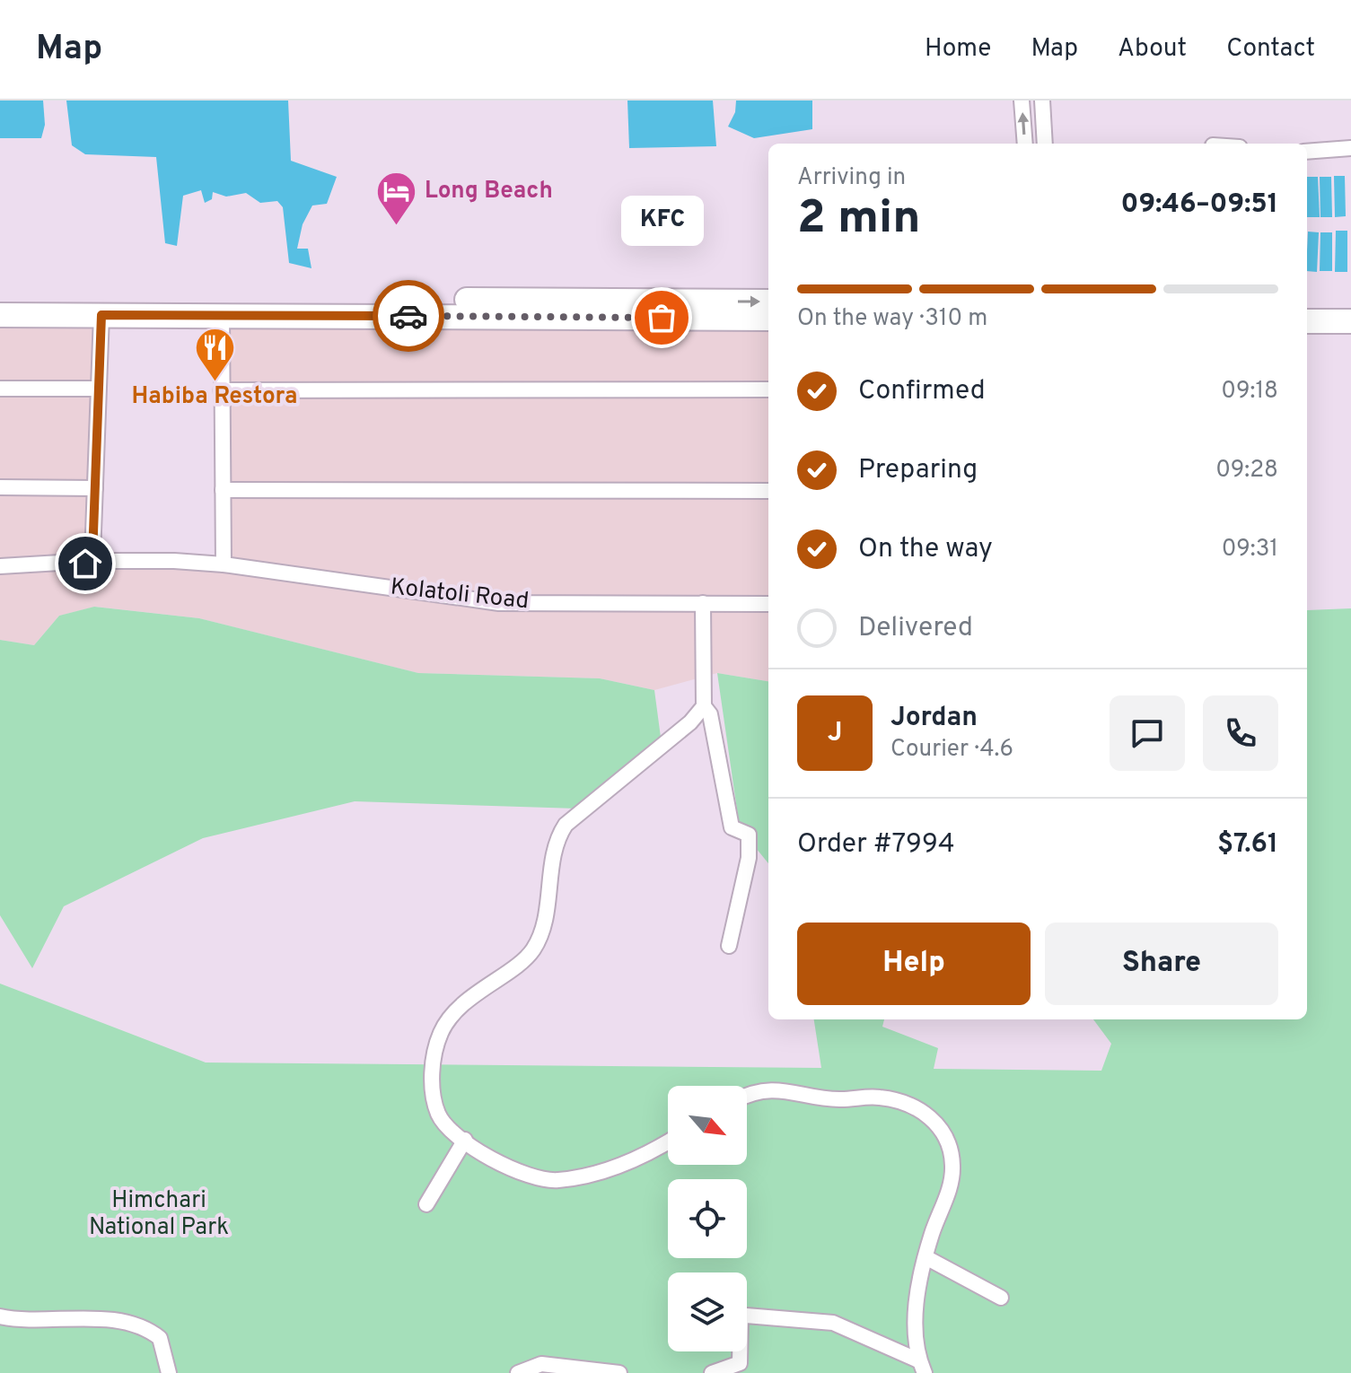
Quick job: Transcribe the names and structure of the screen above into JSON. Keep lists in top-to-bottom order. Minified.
{"streets":{"street":["Kolatoli Road"]},"parks":["Himchari National Park"],"places":{"hotel":["Long Beach"],"other":["KFC"],"restaurant":["Habiba Restora"]},"north":"bottom right","page":{"header":"Map","nav":["Home","Map","About","Contact"],"heading":["2 min","Arriving in","09:46–09:51"],"panel":["Jordan","Courier · 4.6","Order #7994","$7.61"],"bubble":"KFC","bar":"On the way · 310 m","list":[["Confirmed","09:18"],["Preparing","09:28"],["On the way","09:31"],"Delivered"],"round":"J","buttons":["Help","Share"]}}
